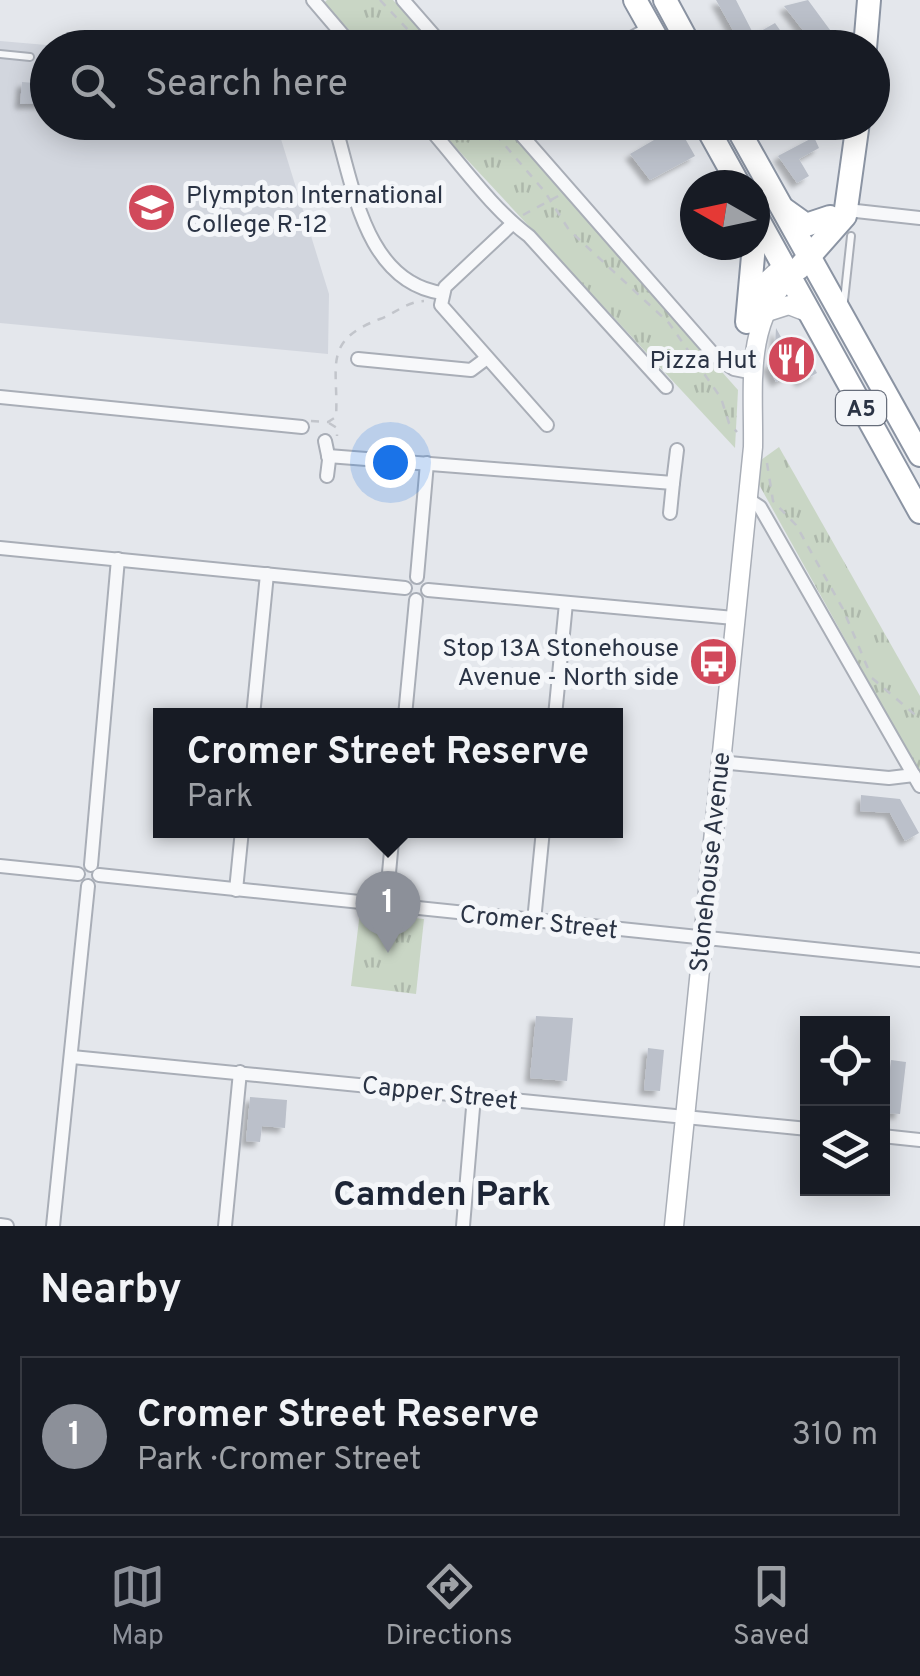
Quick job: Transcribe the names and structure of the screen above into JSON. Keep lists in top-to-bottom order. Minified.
{"streets":{"highway":["A5"],"street":["Stonehouse Avenue","Cromer Street","Capper Street"]},"crossings":[["A5","Stonehouse Avenue"],["Stonehouse Avenue","Cromer Street"],["Stonehouse Avenue","Capper Street"]],"districts":["Camden Park"],"places":{"school or university":["Plympton International College R-12"],"restaurant":["Pizza Hut"],"bus stop":["Stop 13A Stonehouse Avenue - North side"]},"north":"left","page":{"search":"Search here","popup":["Cromer Street Reserve","Park"],"pins":"1","heading":"Nearby","list":[{"mark":"1","name":"Cromer Street Reserve","note":"Park · Cromer Street","value":"310 m"}],"nav":["Map","Directions","Saved"]}}
